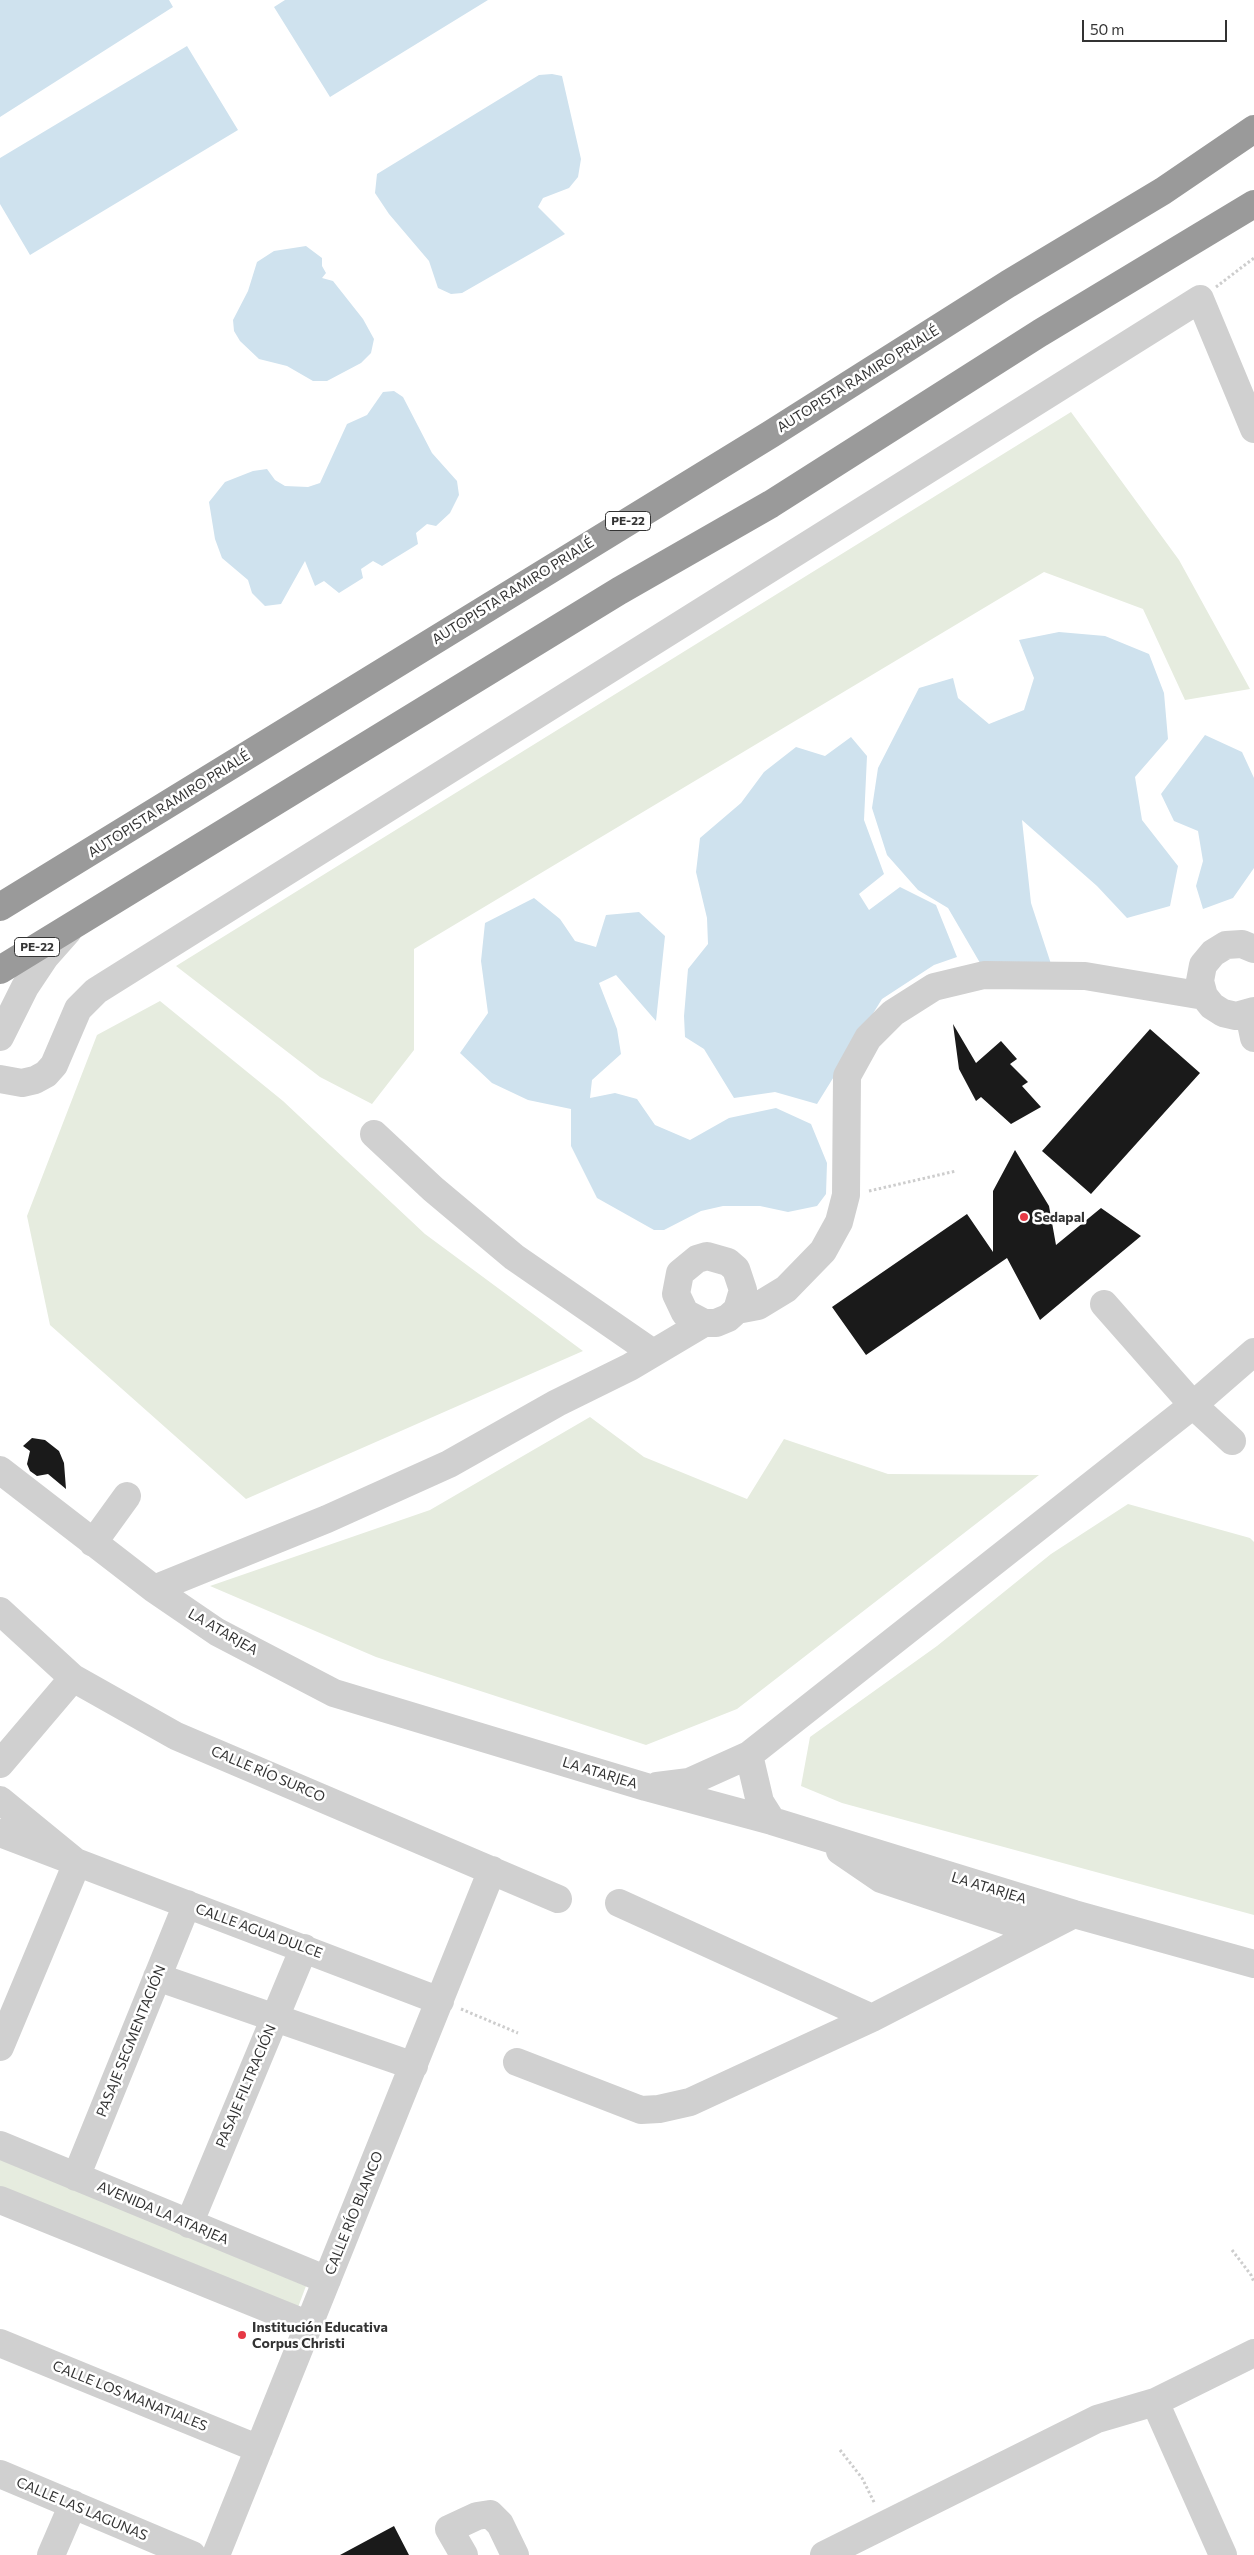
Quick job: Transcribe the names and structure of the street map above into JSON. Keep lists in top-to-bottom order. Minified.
{"streets":{"highway":["AUTOPISTA RAMIRO PRIALÉ","PE-22"],"street":["LA ATARJEA","CALLE RÍO SURCO","CALLE AGUA DULCE","PASAJE SEGMENTACIÓN","PASAJE FILTRACIÓN","AVENIDA LA ATARJEA","CALLE RÍO BLANCO","CALLE LOS MANATIALES","CALLE LAS LAGUNAS"]},"crossings":[["CALLE RÍO SURCO","CALLE RÍO BLANCO"],["CALLE AGUA DULCE","PASAJE SEGMENTACIÓN"],["CALLE AGUA DULCE","PASAJE FILTRACIÓN"],["CALLE AGUA DULCE","CALLE RÍO BLANCO"],["PASAJE SEGMENTACIÓN","AVENIDA LA ATARJEA"],["PASAJE FILTRACIÓN","AVENIDA LA ATARJEA"],["AVENIDA LA ATARJEA","CALLE RÍO BLANCO"],["CALLE RÍO BLANCO","CALLE LOS MANATIALES"]],"places":["Sedapal","Institución Educativa Corpus Christi"],"scale_bar":"50 m"}
